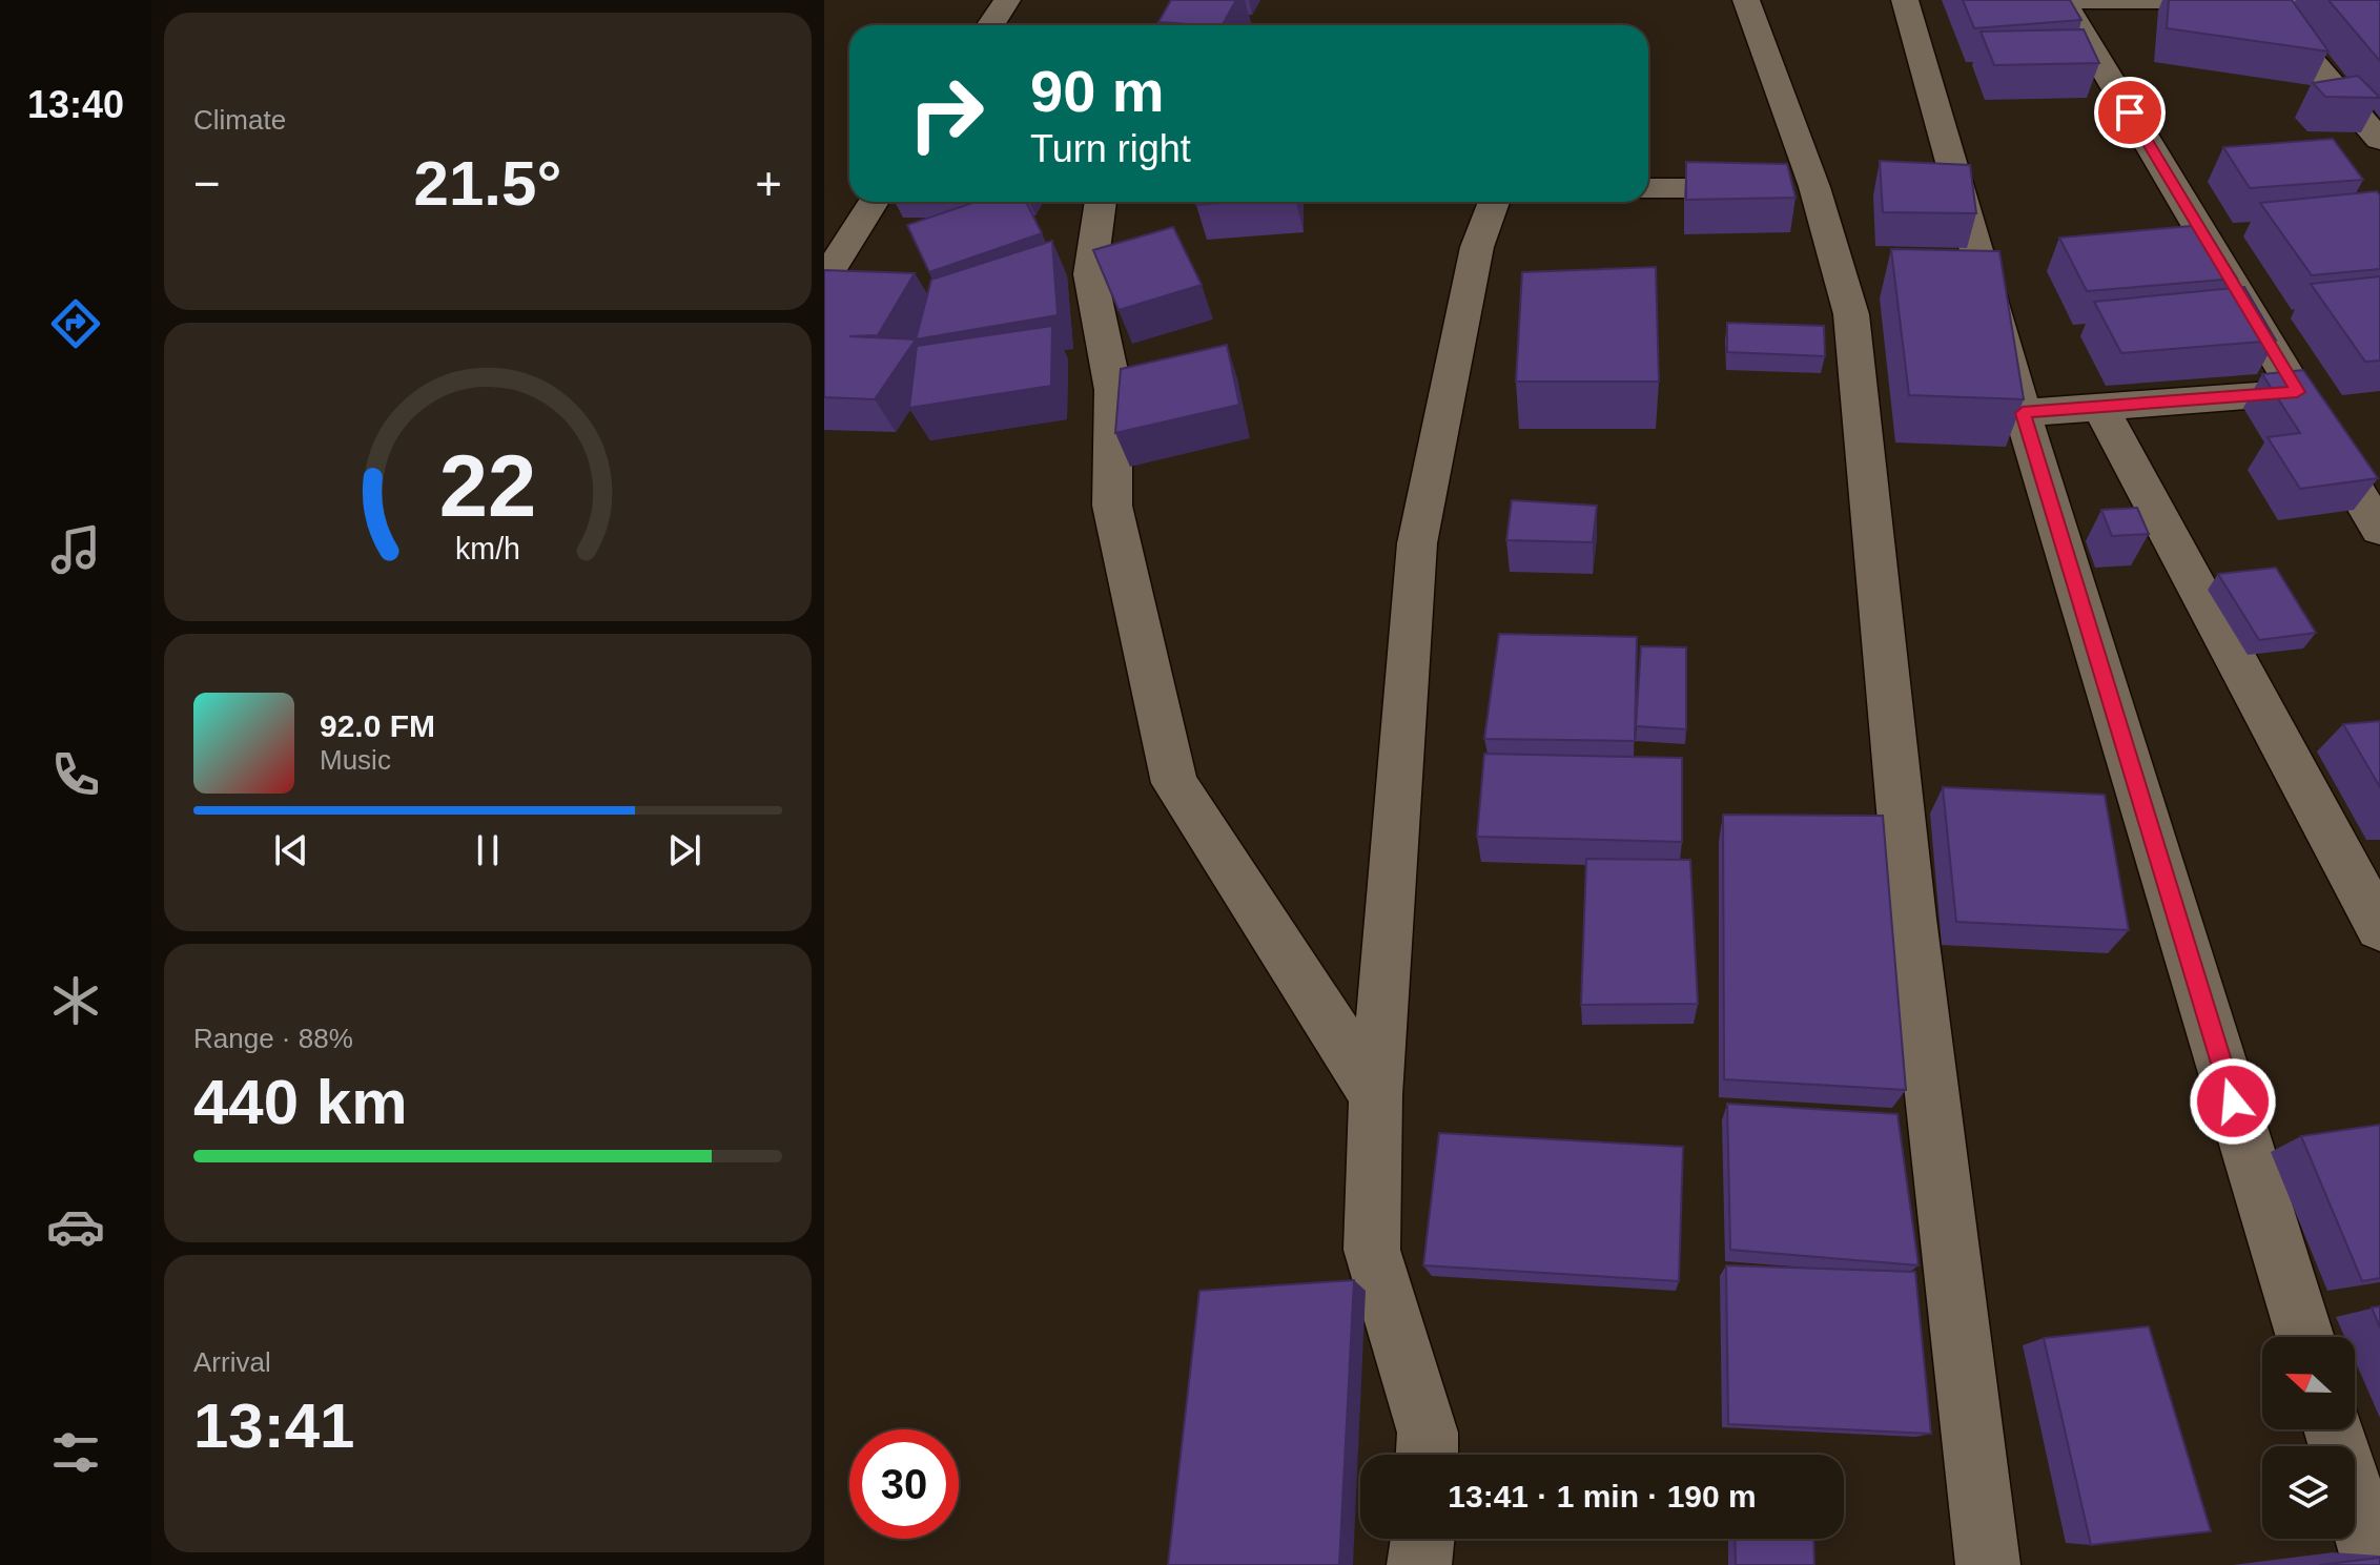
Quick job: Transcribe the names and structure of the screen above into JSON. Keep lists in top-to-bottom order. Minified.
{"north":"left","page":{"tabs":"13:40","tile":["Climate",["Range · 88%","440 km"],["Arrival","13:41"]],"turn":["90 m","Turn right"],"heat":["−","21.5°","+"],"song":["92.0 FM","Music"],"limit":"30","trip":"13:41 · 1 min · 190 m","gauge":["22","km/h"]}}
